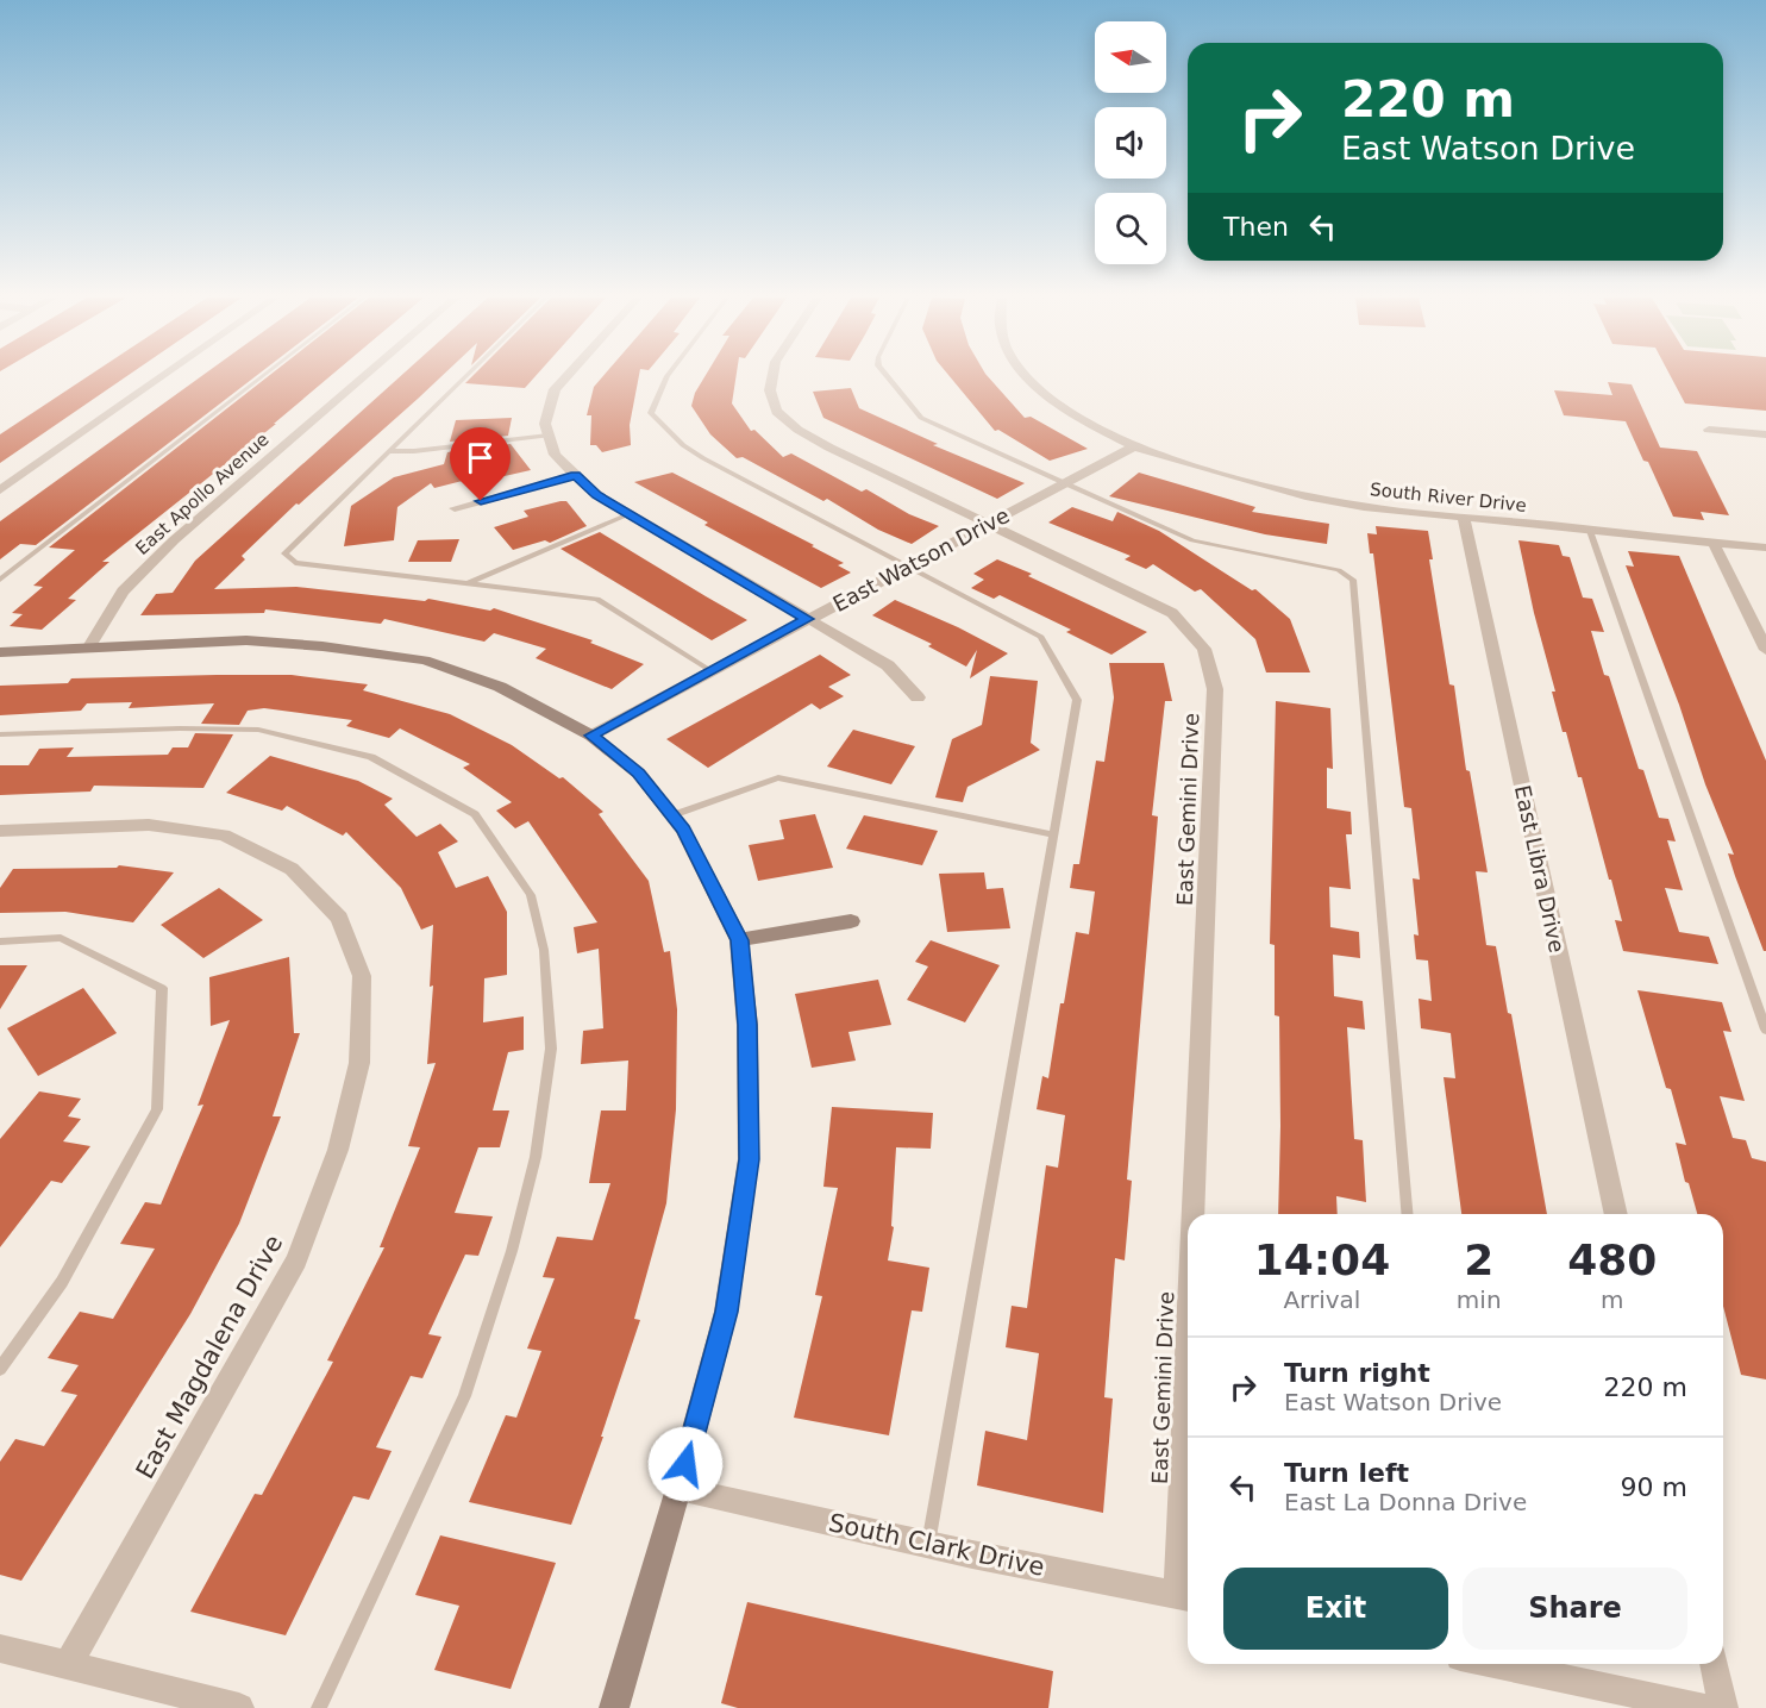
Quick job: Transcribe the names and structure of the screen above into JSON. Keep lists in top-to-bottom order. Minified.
{"streets":{"street":["East Apollo Avenue","South River Drive","East Watson Drive","East Gemini Drive","East Libra Drive","East Magdalena Drive","South Clark Drive"]},"crossings":[["South River Drive","East Watson Drive"],["South River Drive","East Libra Drive"],["East Watson Drive","East Gemini Drive"],["East Gemini Drive","South Clark Drive"]],"north":"left","page":{"turn":["220 m","East Watson Drive"],"then":"Then","eta":["14:04","Arrival","2","min","480","m"],"list":[{"name":"Turn right","note":"East Watson Drive","value":"220 m"},{"name":"Turn left","note":"East La Donna Drive","value":"90 m"}],"buttons":["Exit","Share"]}}
